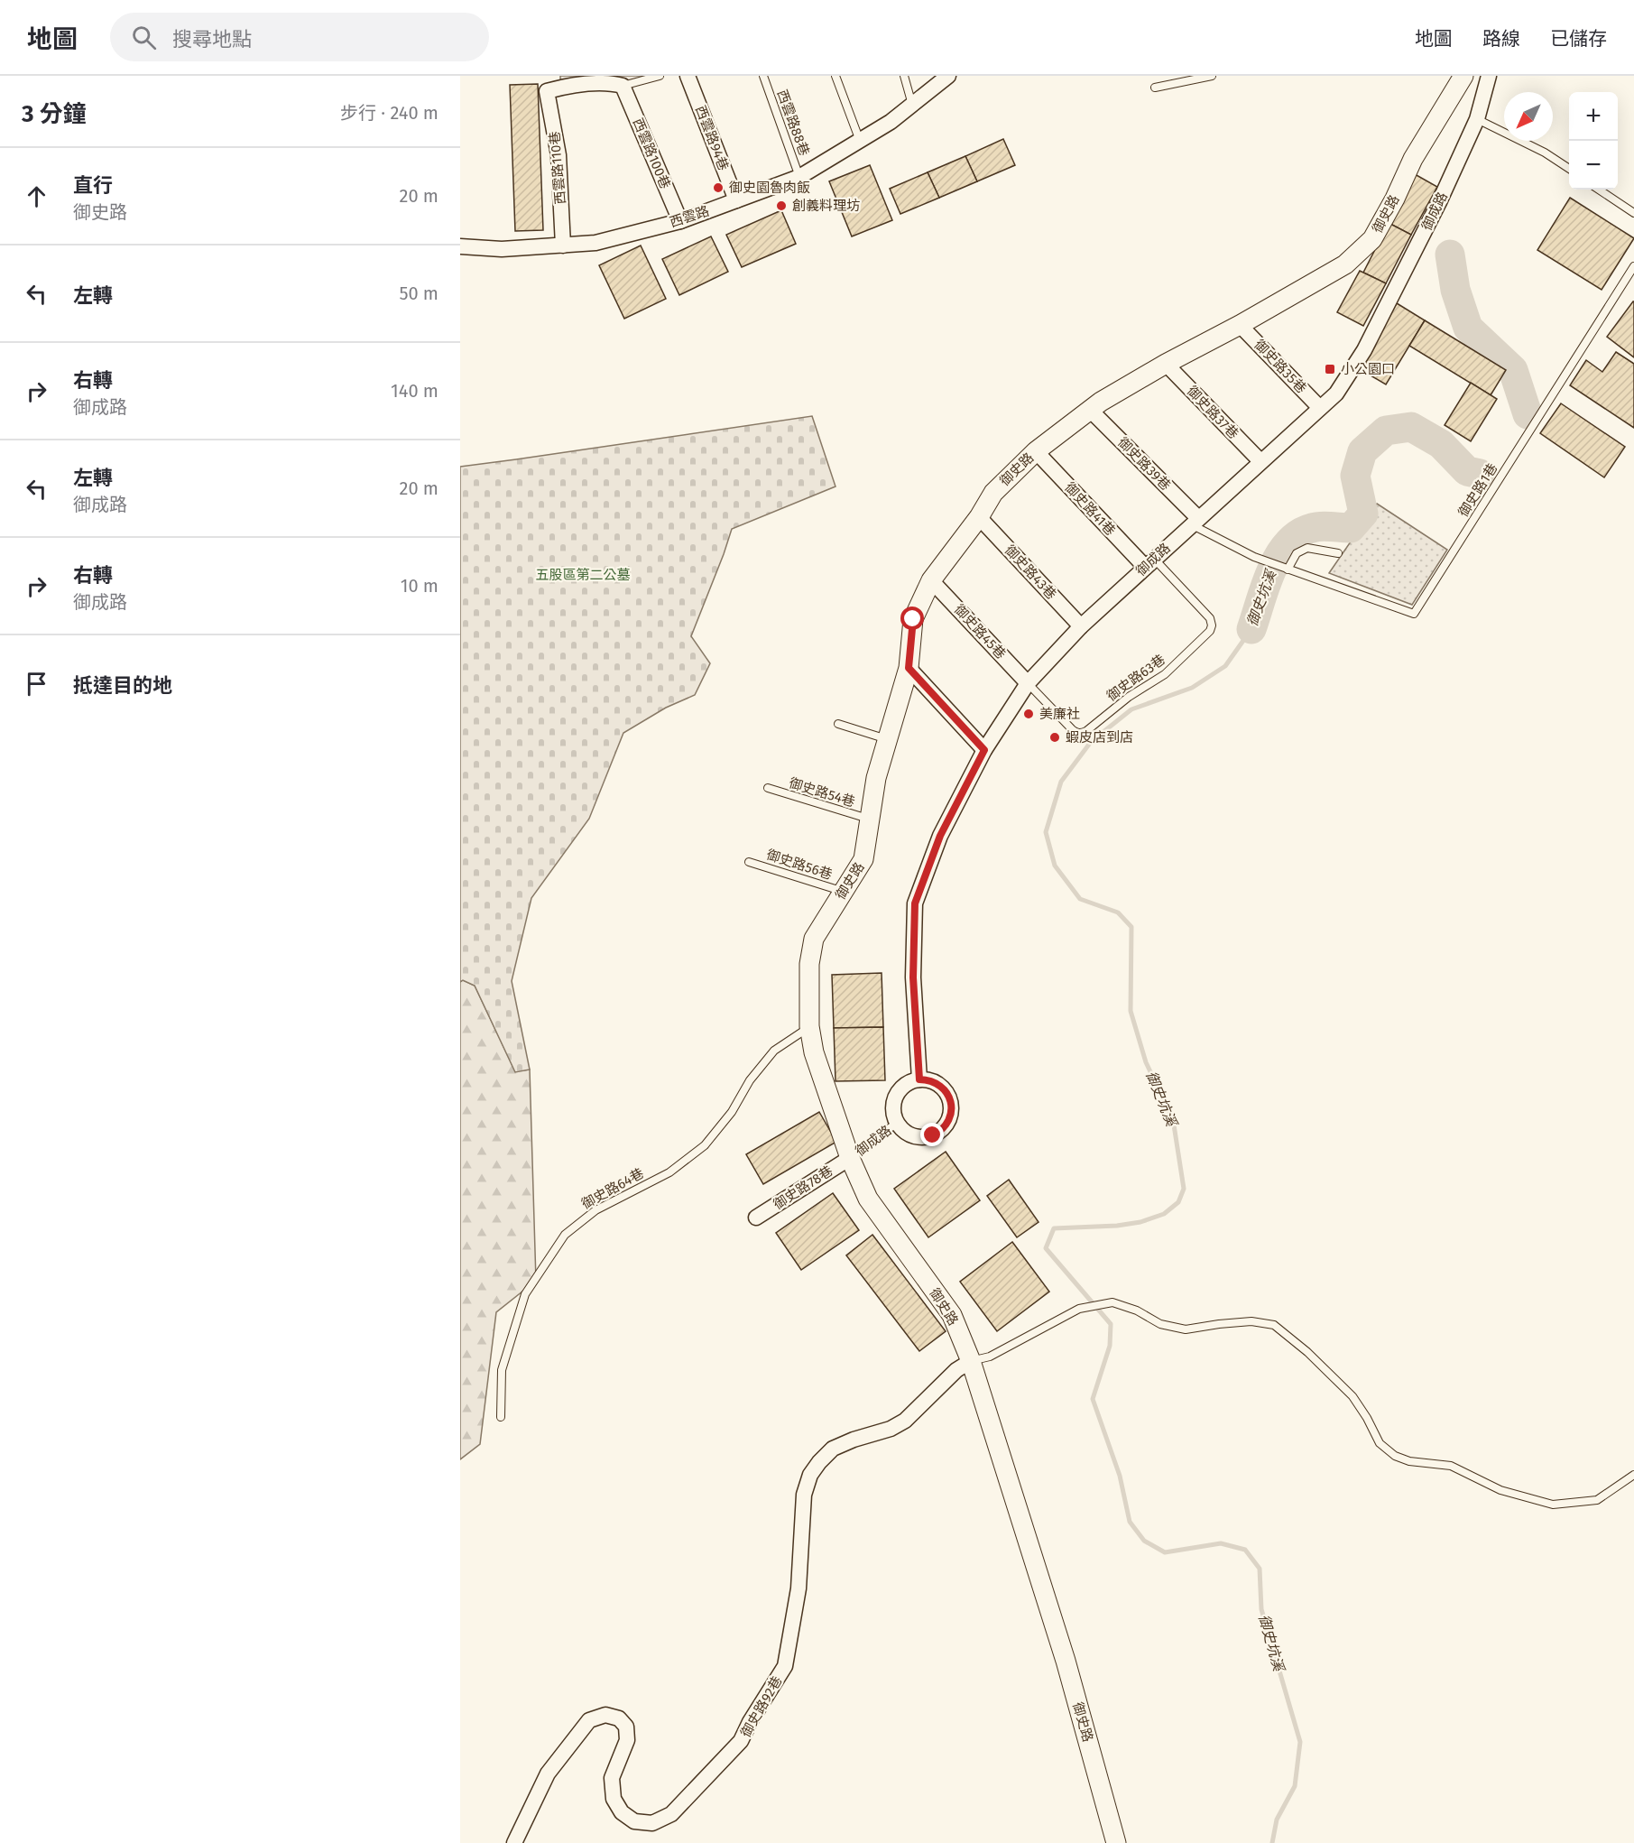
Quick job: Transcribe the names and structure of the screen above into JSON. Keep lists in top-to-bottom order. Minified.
{"streets":{"street":["西雲路94巷","西雲路100巷","西雲路110巷","御成路","御史路","西雲路","御史路35巷","御史路37巷","御史路39巷","御史路41巷","御史路43巷","御史路45巷","御史路78巷","御史路92巷"],"lane":["西雲路88巷","御史路1巷","御史路63巷","御史路54巷","御史路56巷","御史路64巷"]},"crossings":[["西雲路88巷","西雲路"],["西雲路94巷","西雲路"],["西雲路100巷","西雲路110巷"],["西雲路100巷","西雲路"],["西雲路110巷","西雲路"],["御成路","御史路"],["御成路","御史路35巷"],["御成路","御史路37巷"],["御成路","御史路39巷"],["御成路","御史路41巷"],["御成路","御史路43巷"],["御成路","御史路45巷"],["御成路","御史路63巷"],["御成路","御史路78巷"],["御史路","御史路35巷"],["御史路","御史路37巷"],["御史路","御史路39巷"],["御史路","御史路41巷"],["御史路","御史路43巷"],["御史路","御史路45巷"],["御史路","御史路54巷"],["御史路","御史路56巷"],["御史路","御史路78巷"],["御史路","御史路64巷"],["御史路","御史路92巷"],["御史路41巷","御史路63巷"],["御史路45巷","御史路63巷"]],"water":["御史坑溪"],"parks":["五股區第二公墓"],"places":{"other":["御史園魯肉飯","創義料理坊","美廉社","蝦皮店到店"],"transit":["小公園口"]},"north":"bottom left","page":{"header":"地圖","search":"搜尋地點","nav":["地圖","路線","已儲存"],"heading":["3 分鐘","步行 · 240 m"],"map_buttons":["+","−"],"list":[["直行","御史路","20 m"],["左轉","50 m"],["右轉","御成路","140 m"],["左轉","御成路","20 m"],["右轉","御成路","10 m"],"抵達目的地"]}}
